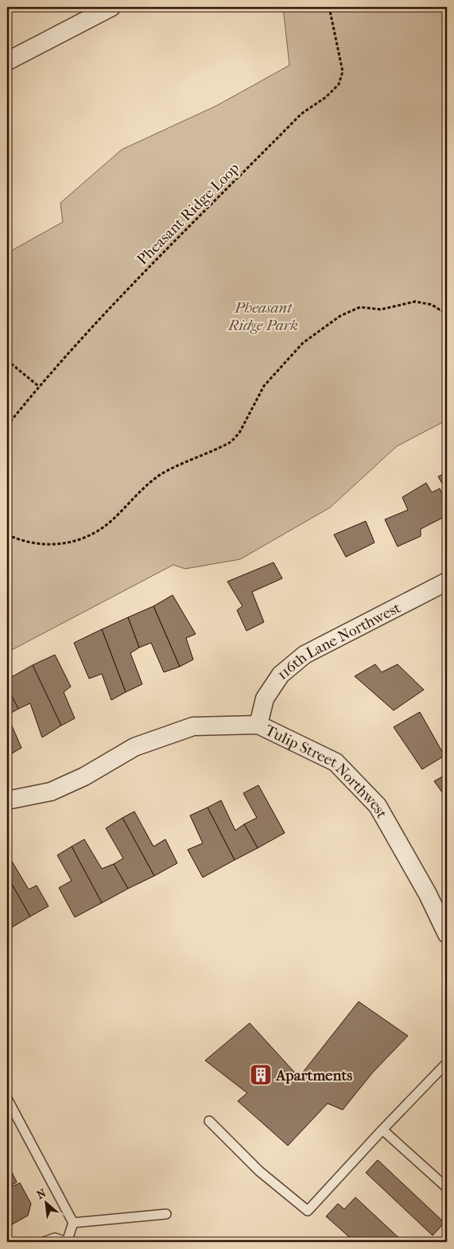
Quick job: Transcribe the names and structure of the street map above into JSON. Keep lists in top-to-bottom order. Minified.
{"streets":{"street":["116th Lane Northwest","Tulip Street Northwest"],"path":["Pheasant Ridge Loop"]},"crossings":[["116th Lane Northwest","Tulip Street Northwest"]],"parks":["Pheasant Ridge Park"],"places":{"building":["Apartments"]},"north":"top left"}
